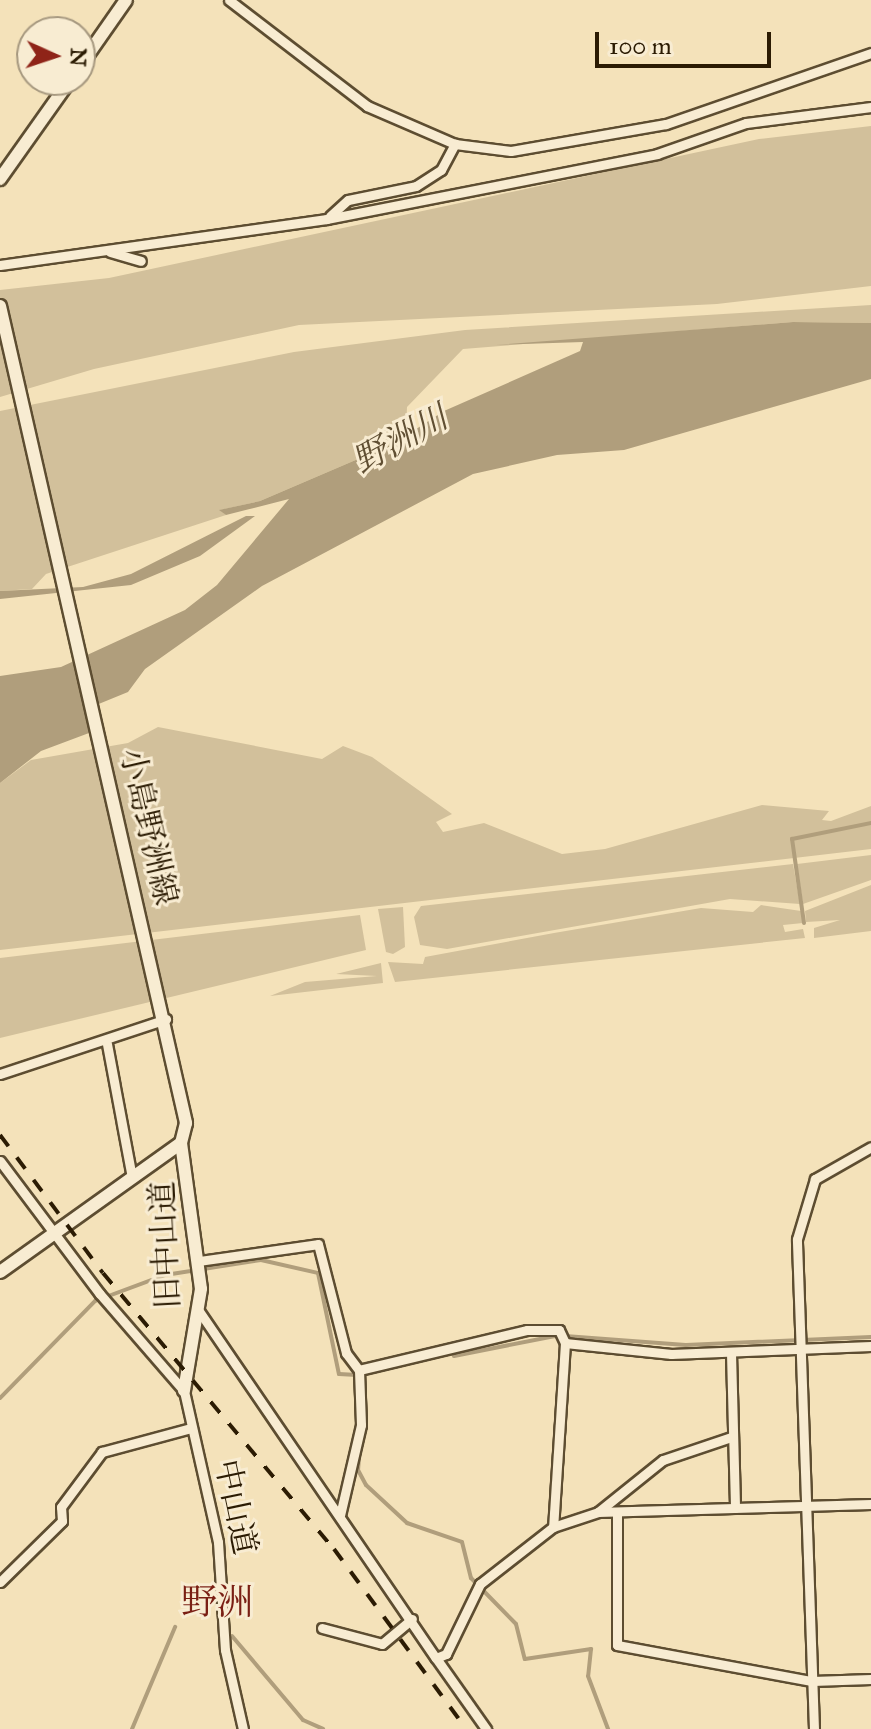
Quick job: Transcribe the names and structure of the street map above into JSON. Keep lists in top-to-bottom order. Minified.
{"streets":{"main road":["小島野洲線","旧中山道"],"street":["中山道"]},"crossings":[["小島野洲線","旧中山道"],["旧中山道","中山道"]],"districts":["野洲"],"water":["野洲川"],"scale_bar":"100 m","north":"right"}
